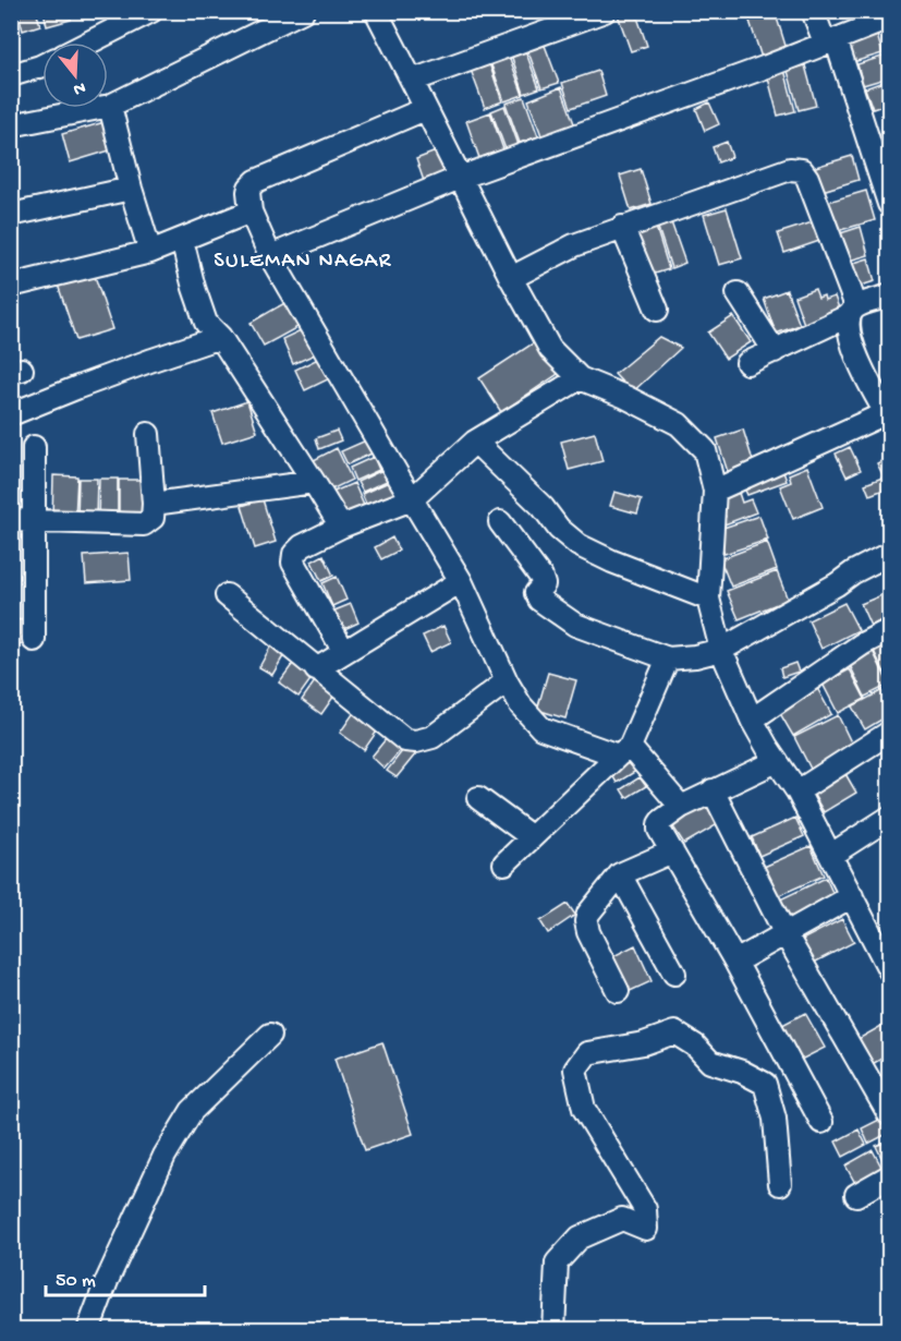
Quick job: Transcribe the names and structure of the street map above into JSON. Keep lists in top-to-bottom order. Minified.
{"districts":["SULEMAN NAGAR"],"scale_bar":"50 m","north":"bottom"}
